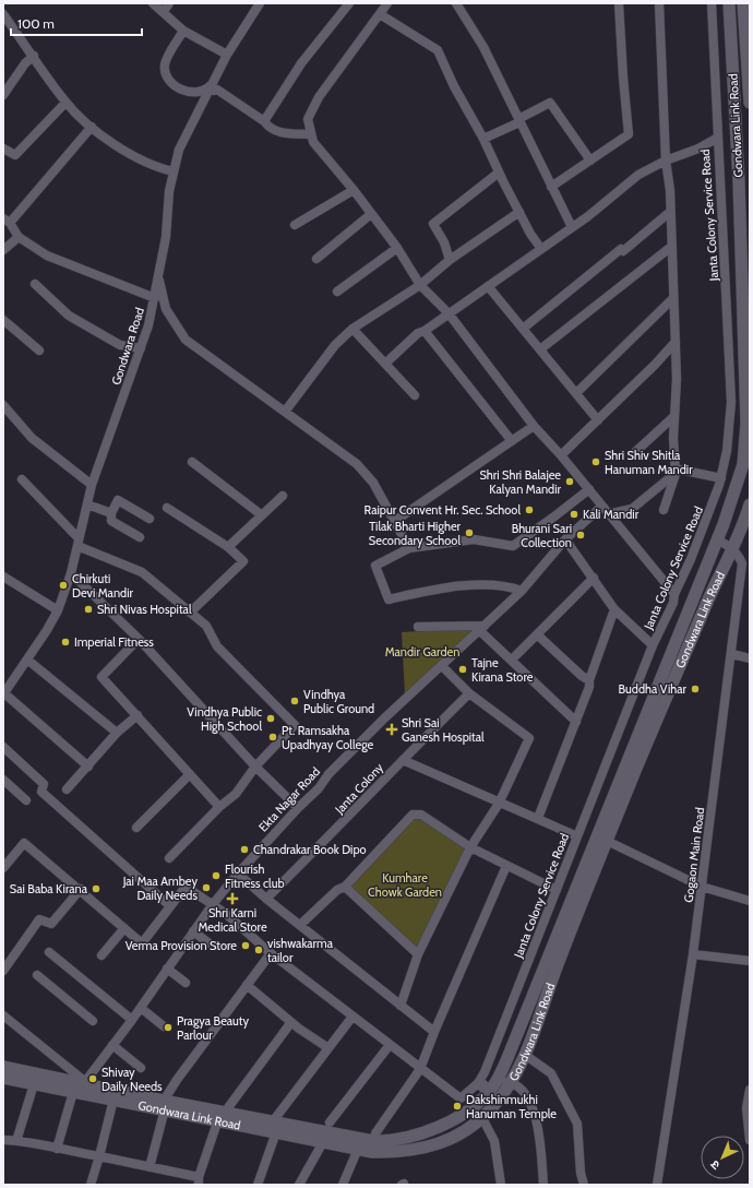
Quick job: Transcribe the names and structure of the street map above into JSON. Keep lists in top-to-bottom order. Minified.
{"streets":{"street":["Gondwara Link Road","Janta Colony Service Road","Gondwara Road","Janta Colony","Ekta Nagar Road","Gogaon Main Road"]},"crossings":[["Gondwara Link Road","Gogaon Main Road"]],"parks":["Mandir Garden","Kumhare Chowk Garden"],"places":{"other":["Shri Shiv Shitla Hanuman Mandir","Shri Shri Balajee Kalyan Mandir","Raipur Convent Hr. Sec. School","Kali Mandir","Tilak Bharti Higher Secondary School","Bhurani Sari Collection","Chirkuti Devi Mandir","Shri Nivas Hospital","Imperial Fitness","Tajne Kirana Store","Buddha Vihar","Vindhya Public Ground","Vindhya Public High School","Pt. Ramsakha Upadhyay College","Chandrakar Book Dipo","Flourish Fitness club","Jai Maa Ambey Daily Needs","Sai Baba Kirana","Verma Provision Store","vishwakarma tailor","Pragya Beauty Parlour","Shivay Daily Needs","Dakshinmukhi Hanuman Temple"],"health":["Shri Sai Ganesh Hospital","Shri Karni Medical Store"]},"scale_bar":"100 m","north":"bottom left"}
